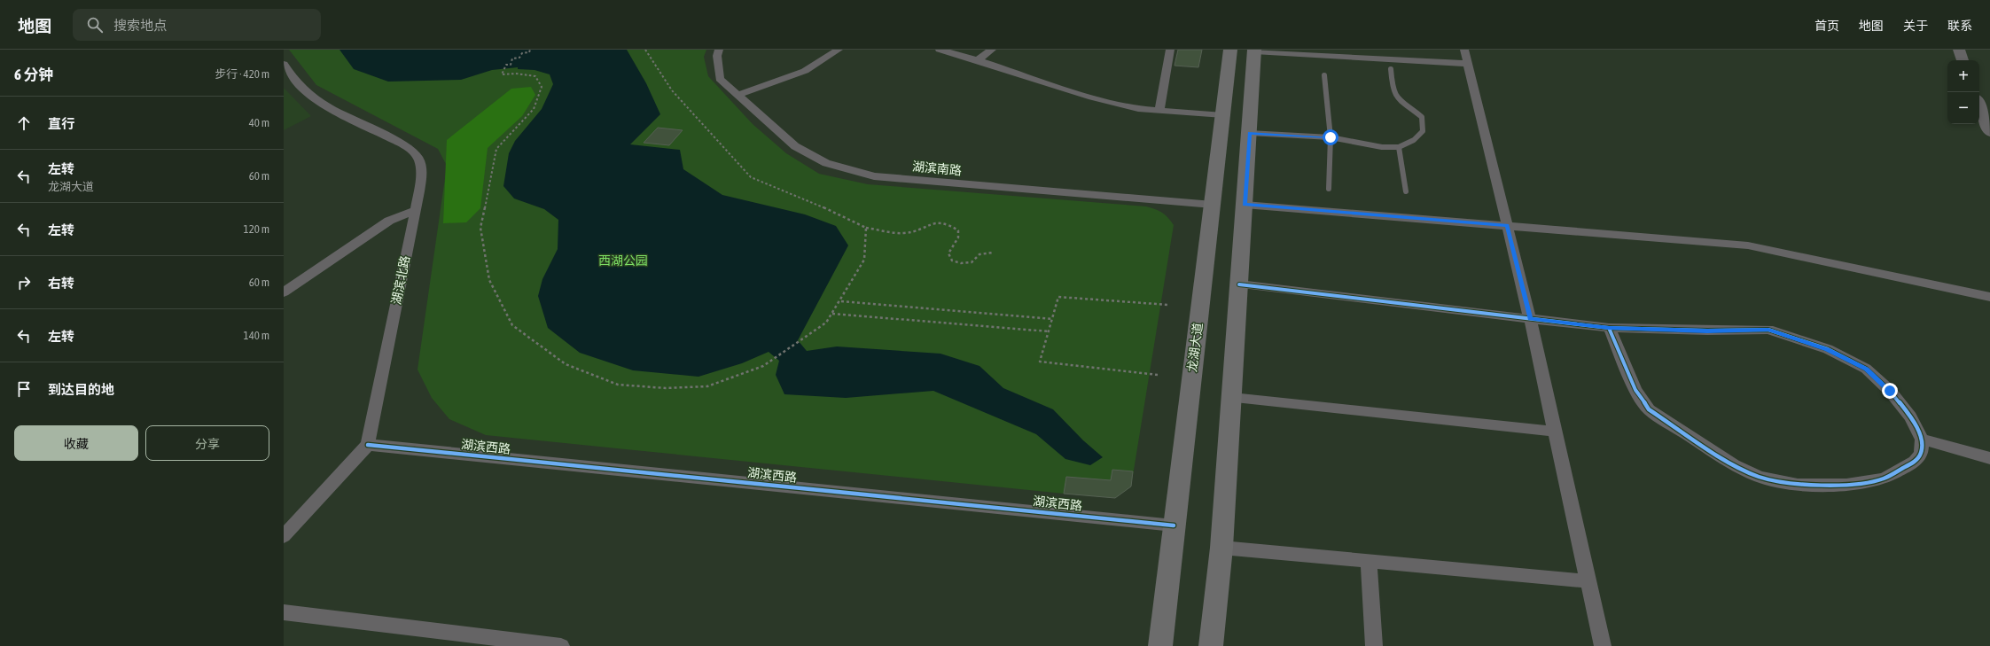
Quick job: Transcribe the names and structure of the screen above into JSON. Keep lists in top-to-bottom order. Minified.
{"streets":{"main road":["龙湖大道"],"street":["湖滨南路","湖滨北路","湖滨西路"]},"crossings":[["湖滨南路","龙湖大道"],["湖滨北路","湖滨西路"],["龙湖大道","湖滨西路"]],"parks":["西湖公园"],"page":{"header":"地图","search":"搜索地点","nav":["首页","地图","关于","联系"],"heading":["6 分钟","步行 · 420 m"],"map_buttons":["+","−"],"list":[["直行","40 m"],["左转","龙湖大道","60 m"],["左转","120 m"],["右转","60 m"],["左转","140 m"],"到达目的地"],"buttons":["收藏","分享"]}}
